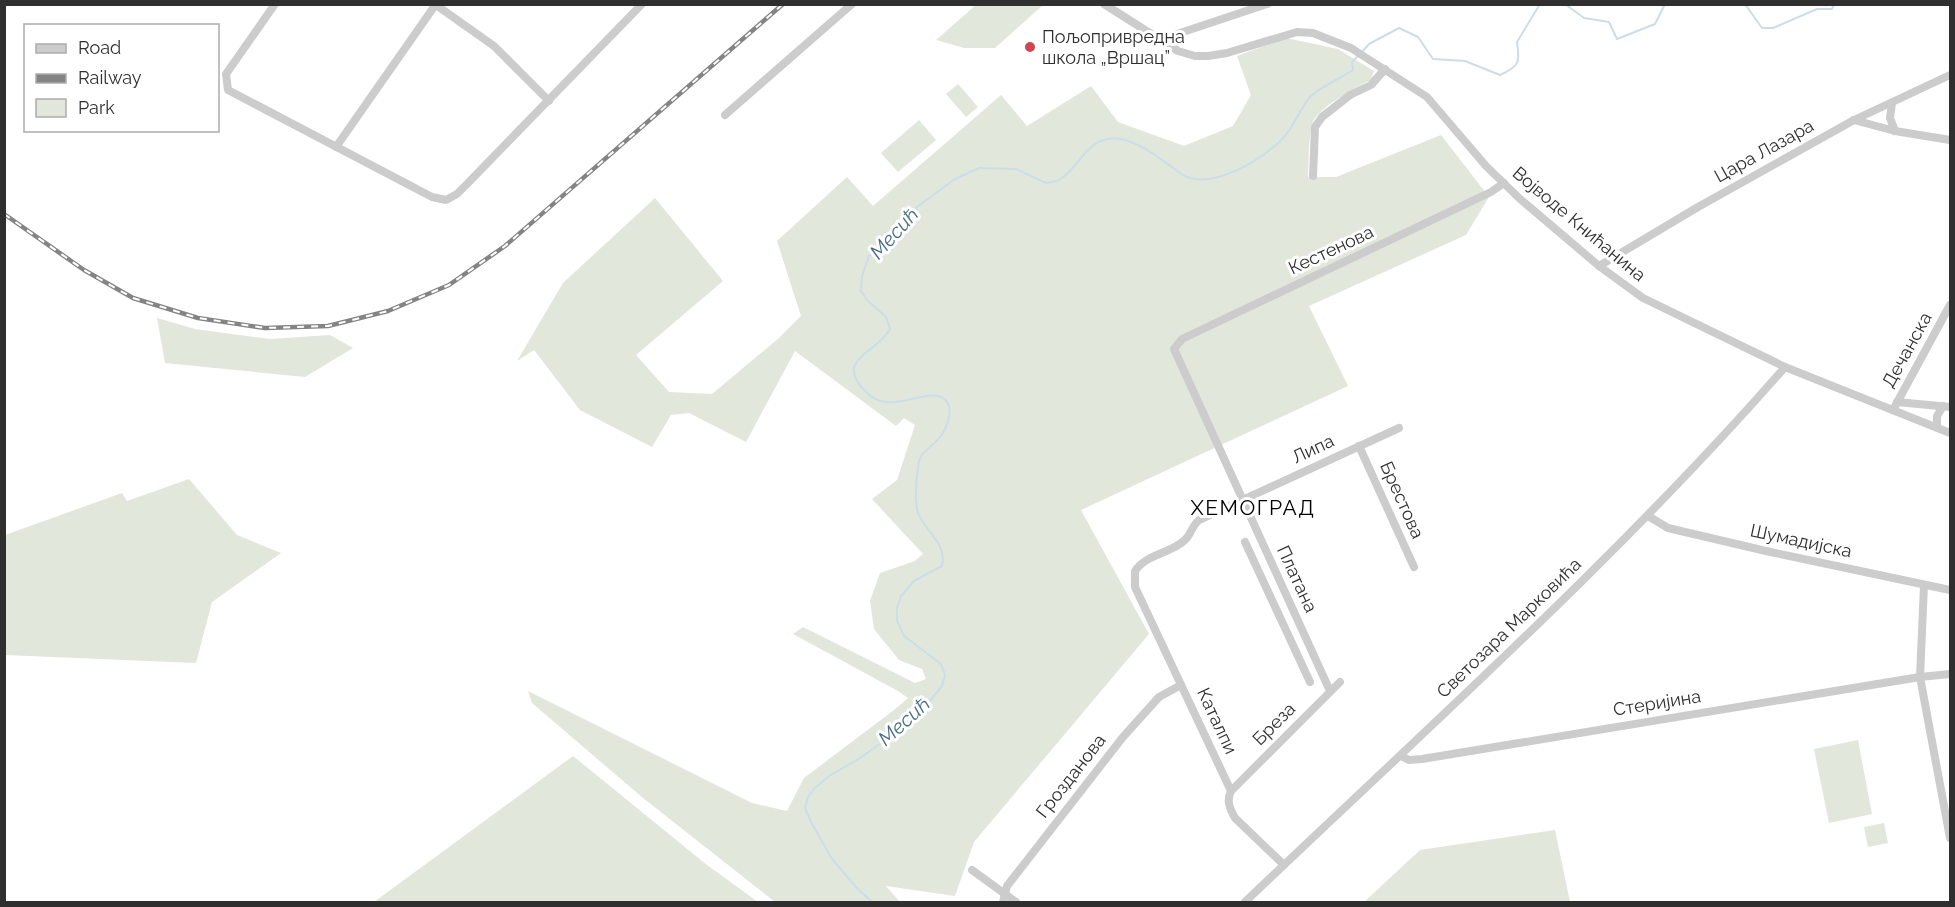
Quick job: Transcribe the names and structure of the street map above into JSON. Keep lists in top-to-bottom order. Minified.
{"streets":{"street":["Цара Лазара","Војводе Книћанина","Кестенова","Дечанска","Липа","Брестова","Шумадијска","Платана","Светозара Марковића","Стеријина","Каталпи","Бреза","Грозданова"]},"crossings":[["Цара Лазара","Војводе Книћанина"],["Војводе Книћанина","Кестенова"],["Војводе Книћанина","Дечанска"],["Војводе Книћанина","Светозара Марковића"],["Кестенова","Платана"],["Липа","Брестова"],["Липа","Платана"],["Липа","Каталпи"],["Шумадијска","Светозара Марковића"],["Платана","Бреза"],["Светозара Марковића","Стеријина"],["Светозара Марковића","Каталпи"],["Каталпи","Бреза"],["Каталпи","Грозданова"]],"districts":["ХЕМОГРАД"],"water":["Месић"],"places":["Пољопривредна школа „Вршац”"],"legend":["Road","Railway","Park"]}
